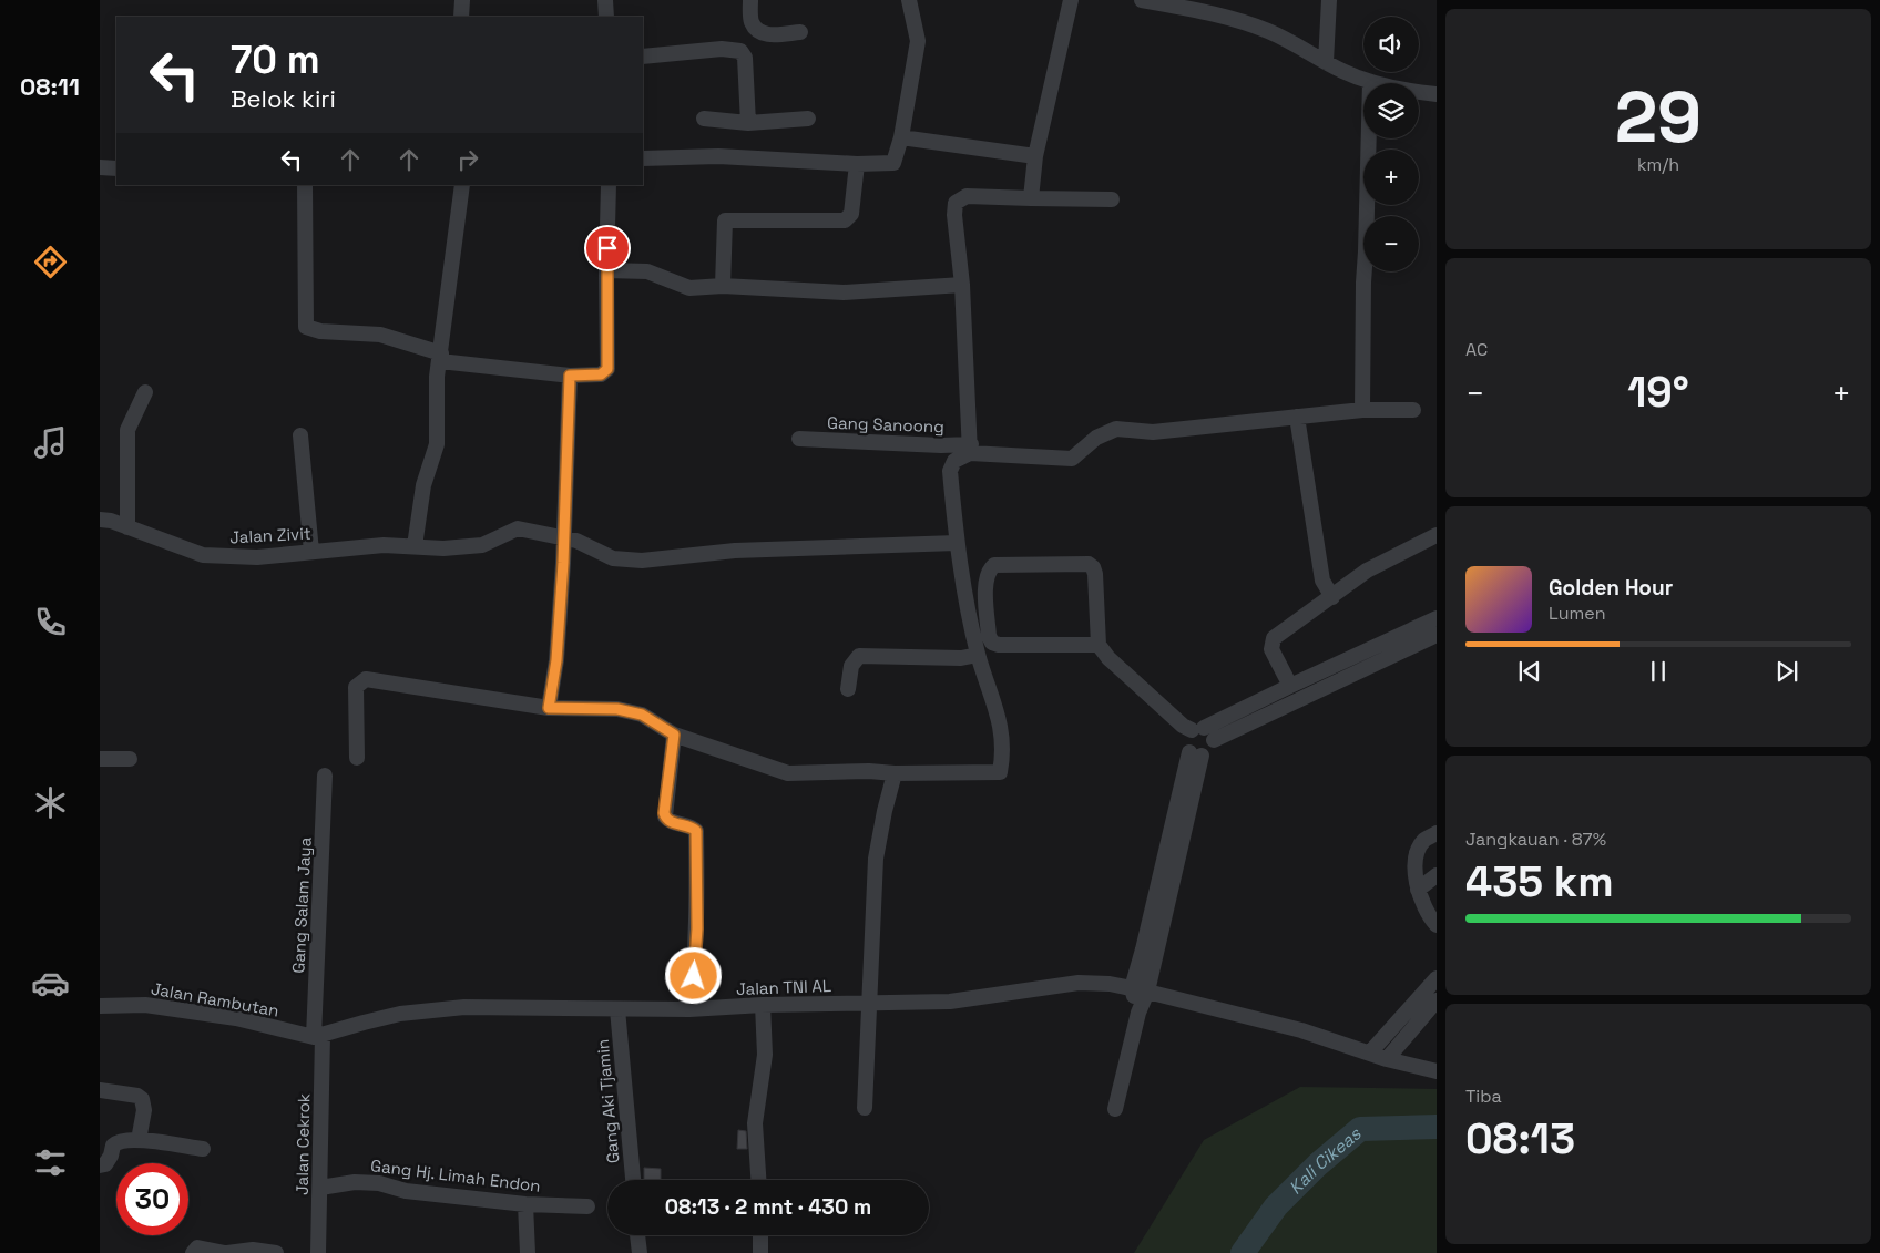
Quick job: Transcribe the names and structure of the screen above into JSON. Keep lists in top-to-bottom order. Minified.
{"streets":{"street":["Gang Sanoong","Jalan Zivit","Gang Salam Jaya","Jalan TNI AL","Jalan Rambutan","Gang Aki Tjamin","Jalan Cekrok","Gang Hj. Limah Endon"]},"crossings":[["Gang Salam Jaya","Jalan TNI AL"],["Gang Salam Jaya","Jalan Rambutan"],["Gang Salam Jaya","Jalan Cekrok"],["Jalan TNI AL","Jalan Rambutan"],["Jalan TNI AL","Gang Aki Tjamin"],["Jalan TNI AL","Jalan Cekrok"],["Jalan Rambutan","Jalan Cekrok"],["Jalan Cekrok","Gang Hj. Limah Endon"]],"water":["Kali Cikeas"],"page":{"tabs":"08:11","tile":[["29","km/h"],"AC",["Jangkauan · 87%","435 km"],["Tiba","08:13"]],"map_buttons":["+","−"],"turn":["70 m","Belok kiri"],"heat":["−","19°","+"],"song":["Golden Hour","Lumen"],"limit":"30","trip":"08:13 · 2 mnt · 430 m"}}
